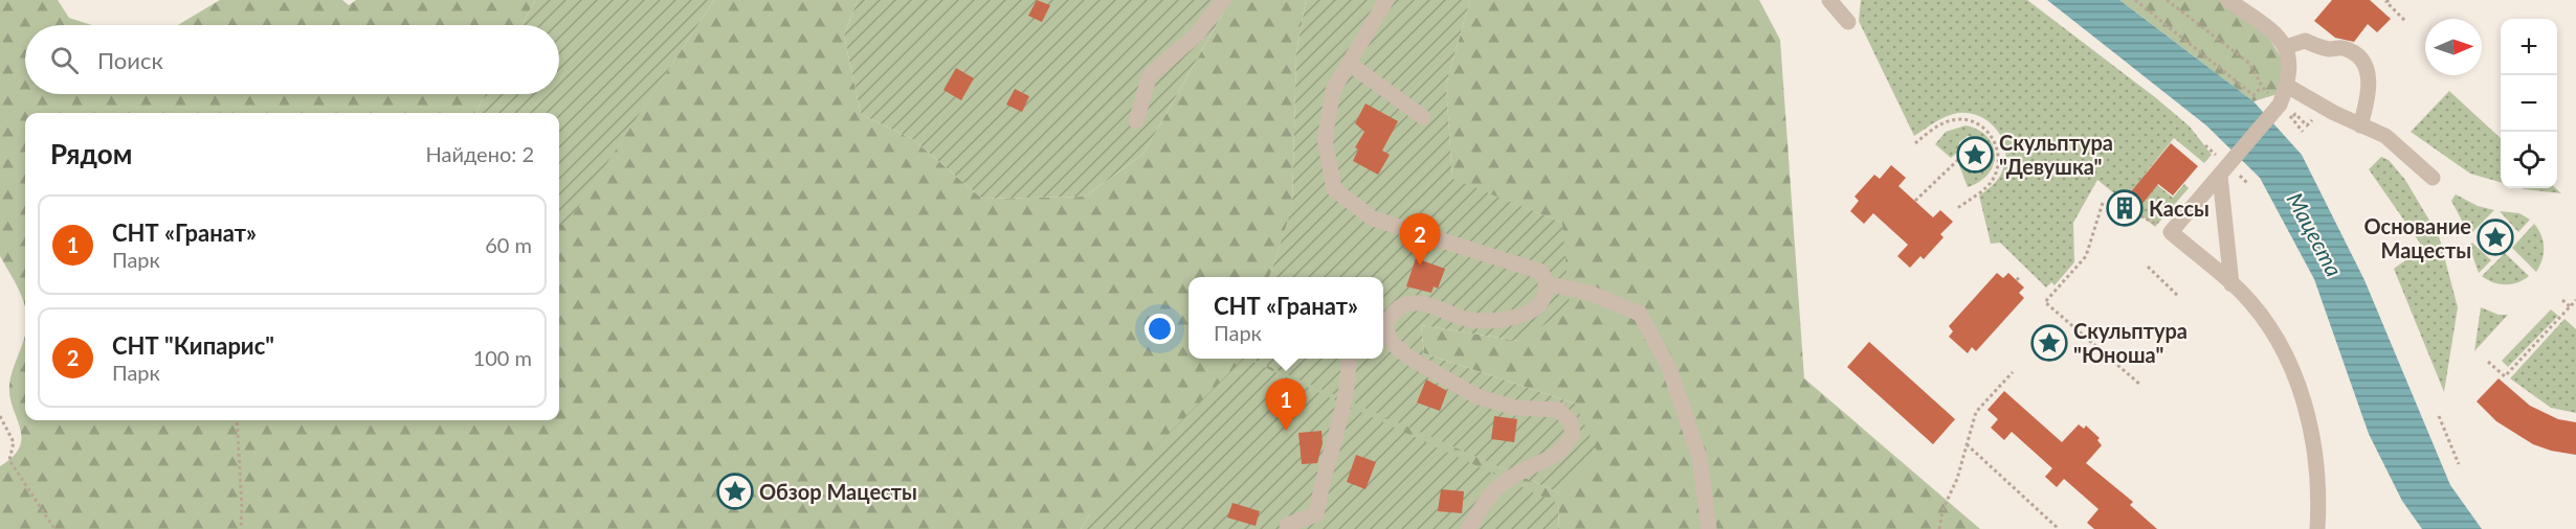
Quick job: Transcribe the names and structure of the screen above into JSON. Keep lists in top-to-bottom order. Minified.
{"water":["Мацеста"],"places":{"place":["Скульптура \"Девушка\"","Основание Мацесты","Скульптура \"Юноша\"","Обзор Мацесты"],"building":["Кассы"]},"north":"right","page":{"map_buttons":["+","−"],"search":"Поиск","heading":["Рядом","Найдено: 2"],"list":[{"mark":"1","name":"СНТ «Гранат»","note":"Парк","value":"60 m"},{"mark":"2","name":"СНТ \"Кипарис\"","note":"Парк","value":"100 m"}],"pins":["2","1"],"popup":["СНТ «Гранат»","Парк"]}}
